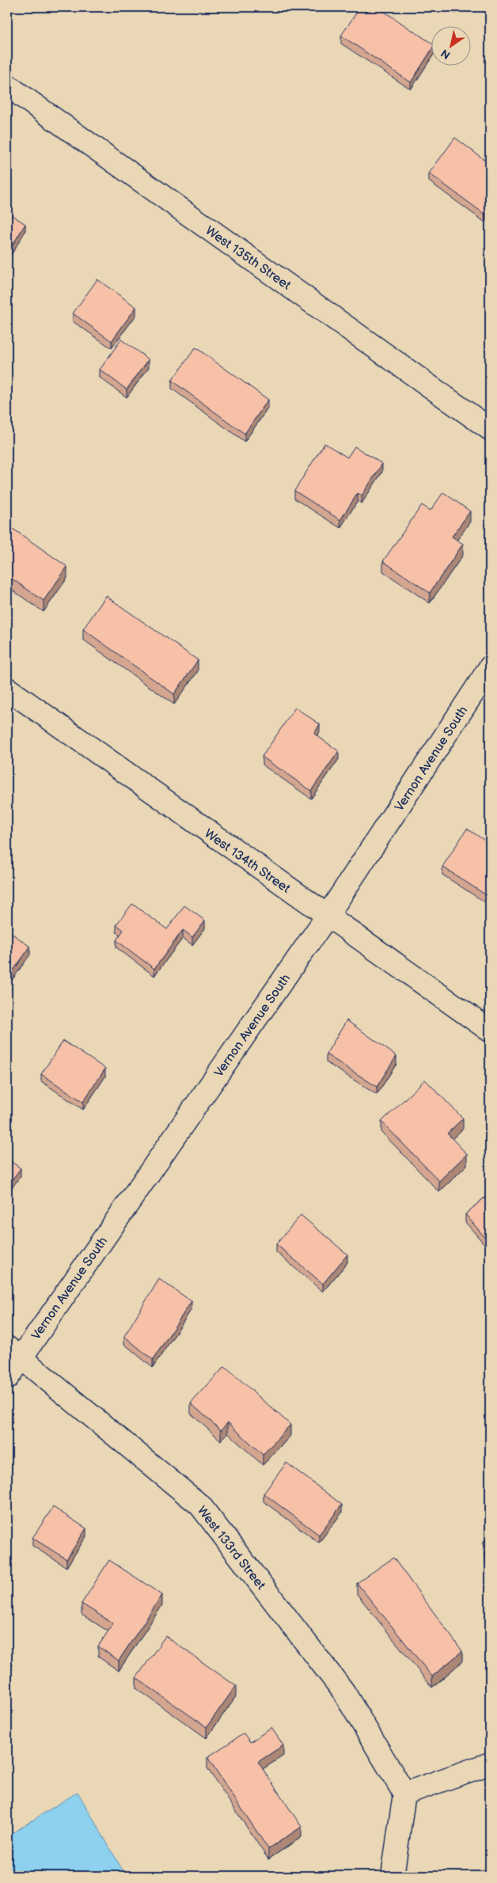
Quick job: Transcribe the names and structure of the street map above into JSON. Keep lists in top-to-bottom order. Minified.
{"streets":{"street":["West 135th Street","Vernon Avenue South","West 134th Street","West 133rd Street"]},"crossings":[["Vernon Avenue South","West 134th Street"],["Vernon Avenue South","West 133rd Street"]],"north":"bottom left"}
